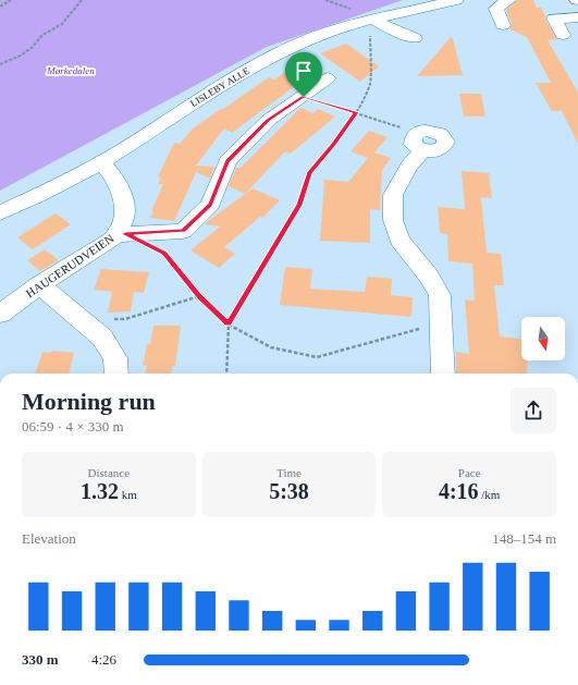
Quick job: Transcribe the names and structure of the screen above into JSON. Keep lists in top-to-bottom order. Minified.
{"streets":{"street":["LISLEBY ALLE","HAUGERUDVEIEN"]},"crossings":[["LISLEBY ALLE","HAUGERUDVEIEN"]],"parks":["Mørkedalen"],"north":"bottom","page":{"heading":["Morning run","06:59 · 4 × 330 m"],"stats":[["Distance","1.32 km"],["Time","5:38"],["Pace","4:16 /km"]],"chart":["Elevation","148–154 m"],"list":[{"name":"330 m","note":"4:26"}]}}
